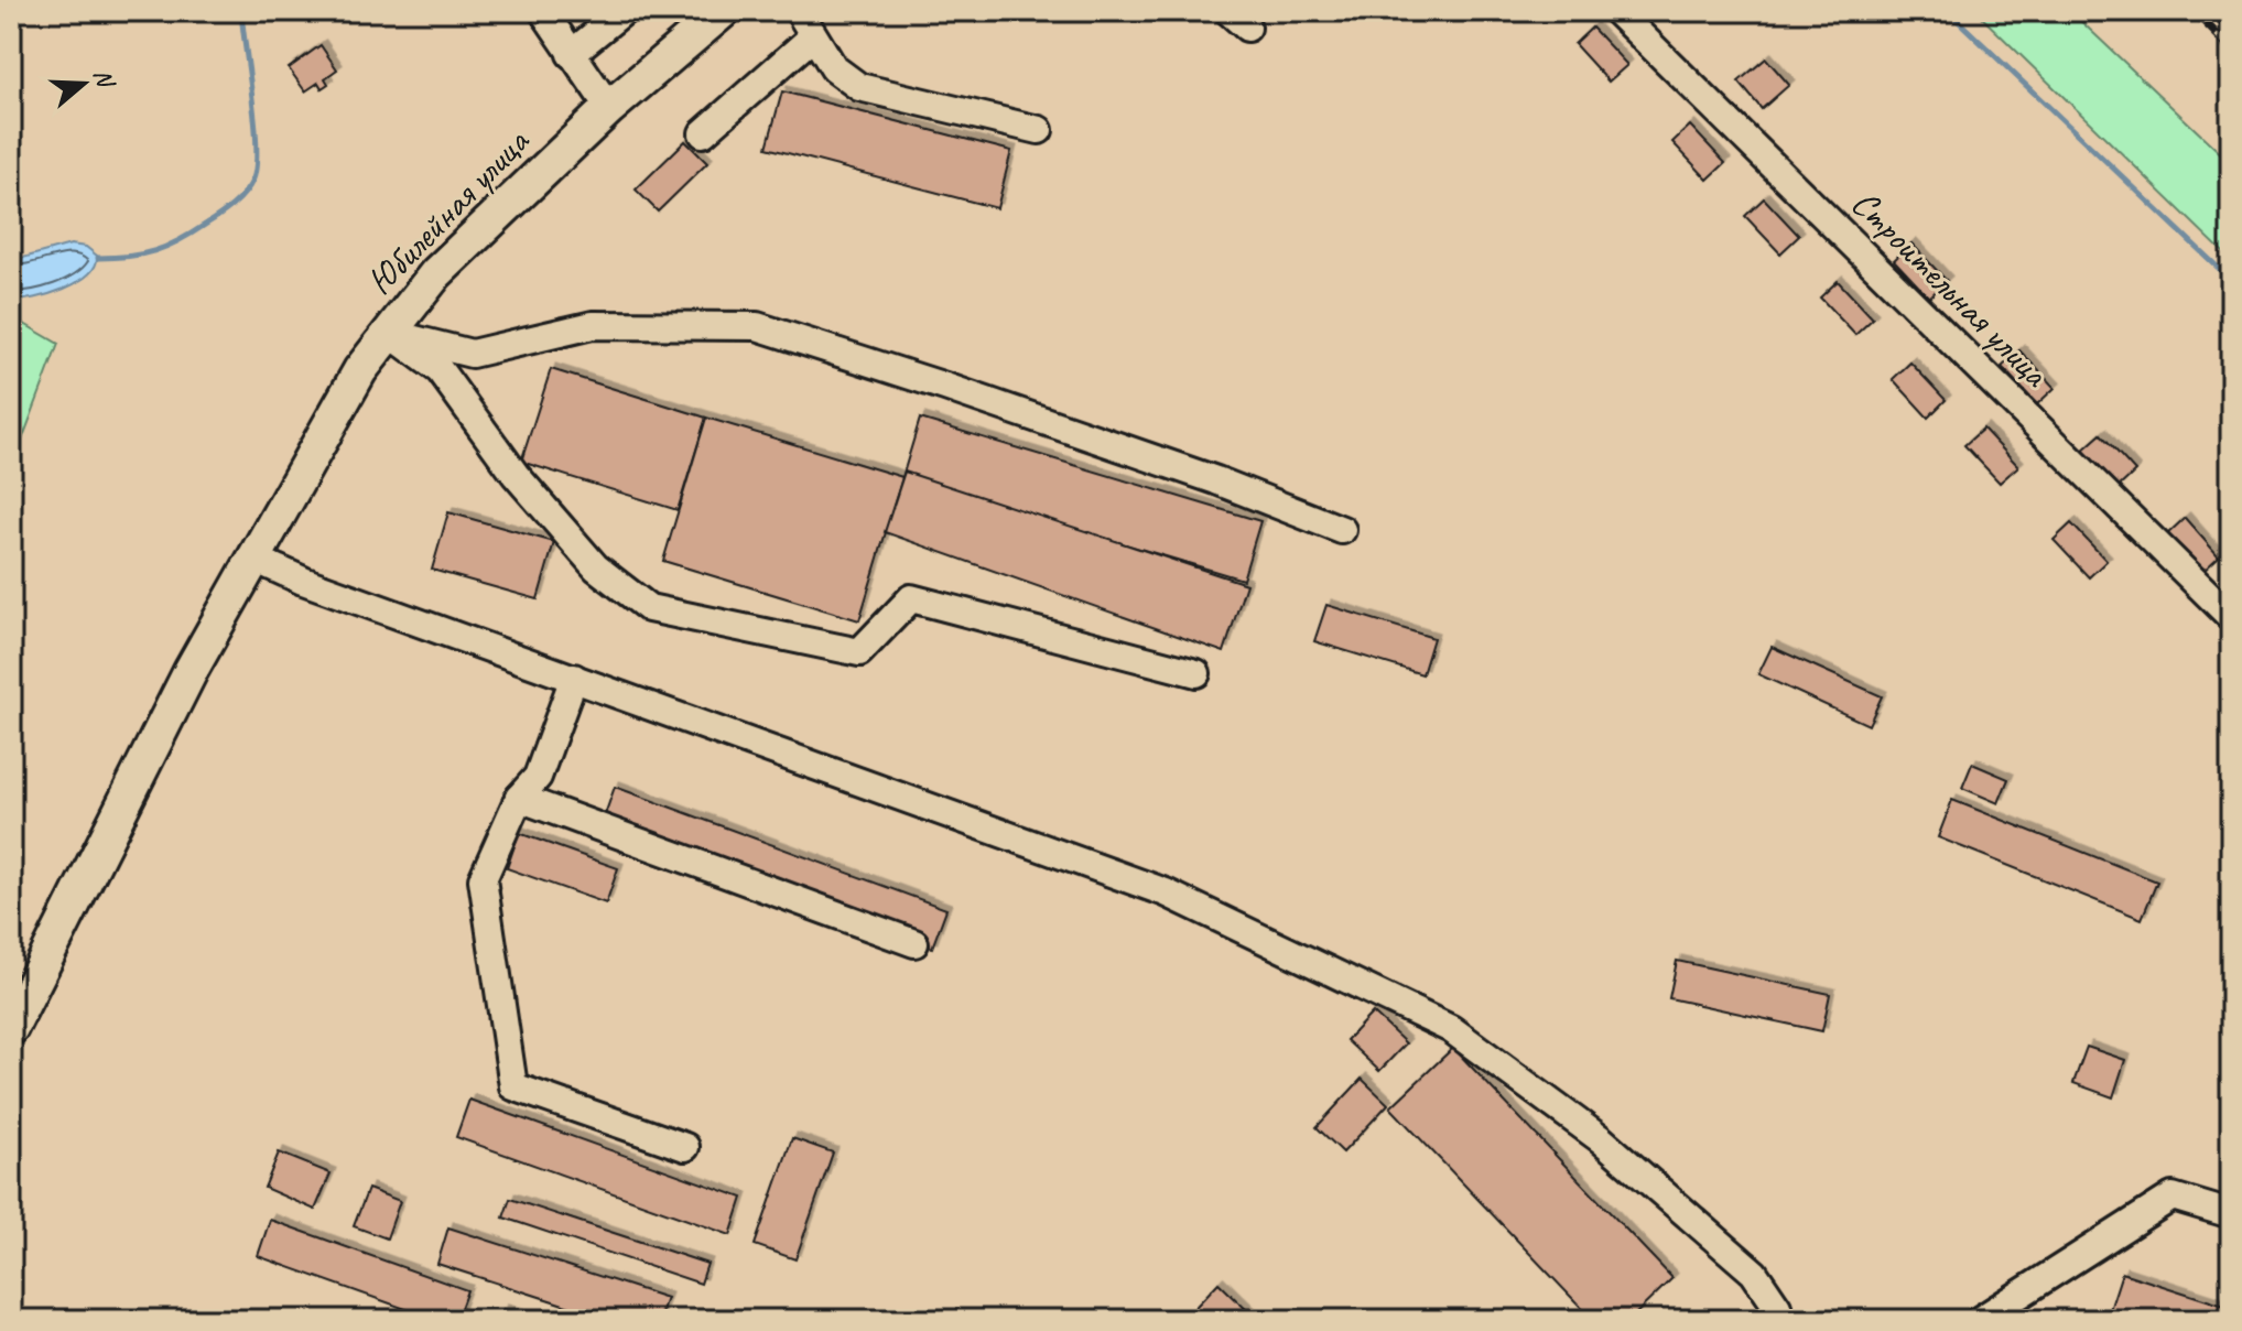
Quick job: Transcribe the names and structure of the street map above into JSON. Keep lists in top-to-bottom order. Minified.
{"streets":{"main road":["Юбилейная улица"],"street":["Строительная улица"]},"north":"right"}
